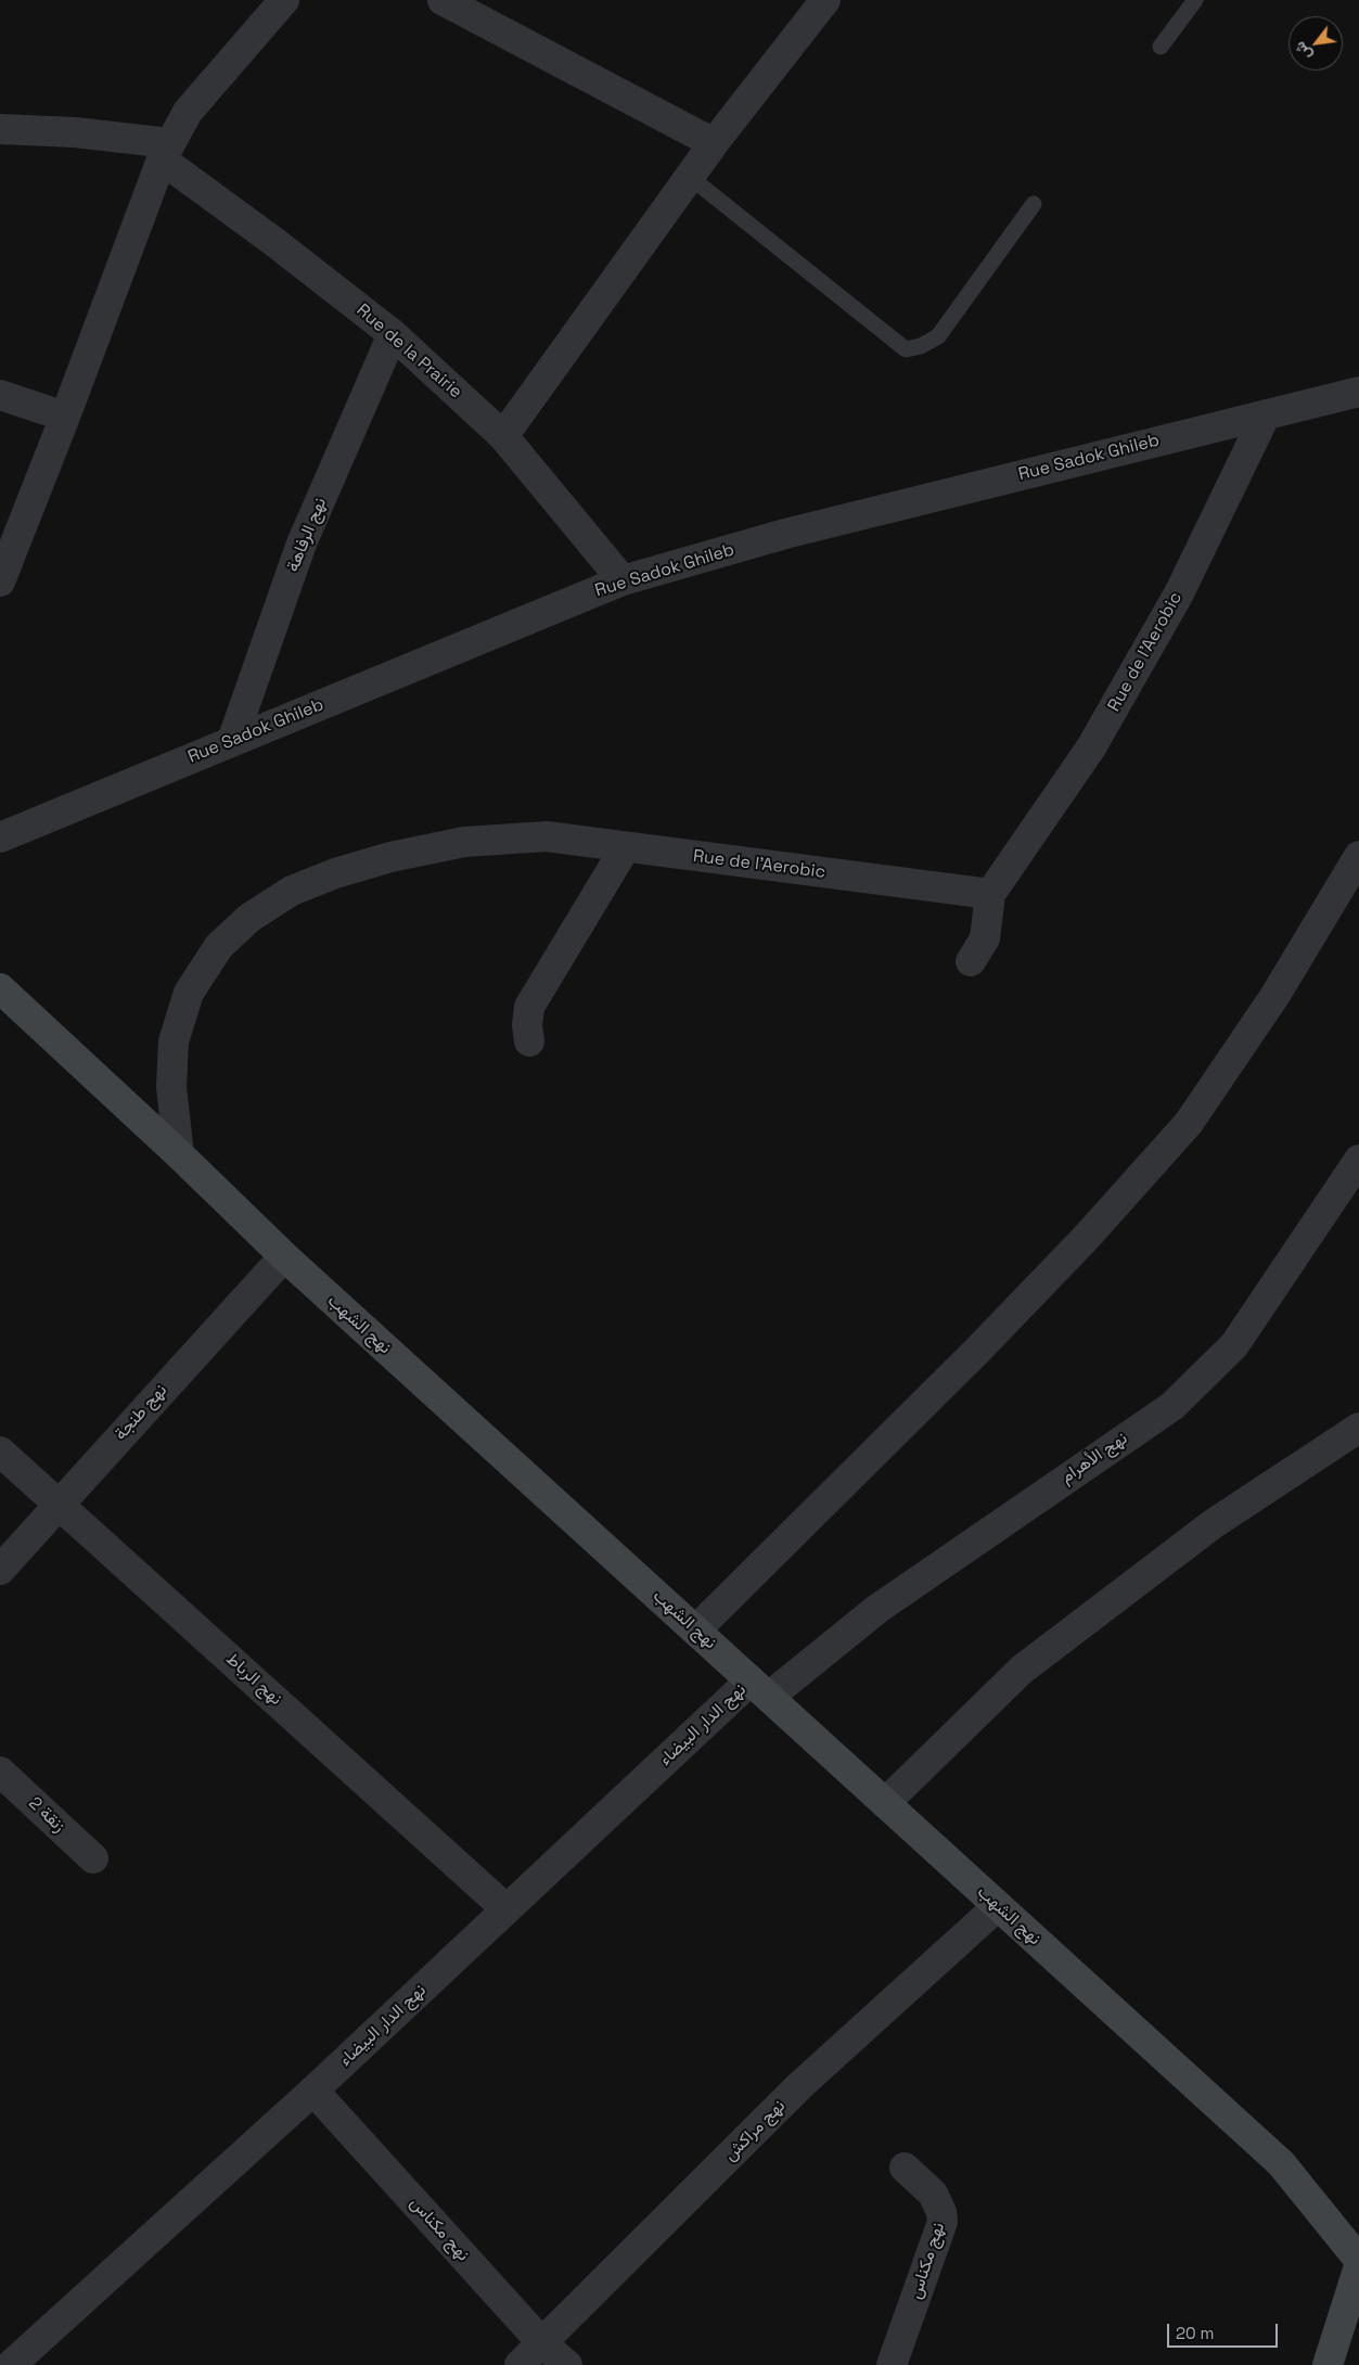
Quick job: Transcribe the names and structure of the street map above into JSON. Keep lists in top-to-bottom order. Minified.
{"streets":{"street":["Rue de la Prairie","Rue Sadok Ghileb","نهج الرفاهة","Rue de l'Aerobic","نهج الشهب","نهج طنجة","نهج الأهرام","نهج الرباط","نهج الدار البيضاء","زنقة 2","نهج مراكش","نهج مكناس"]},"crossings":[["Rue de la Prairie","Rue Sadok Ghileb"],["Rue de la Prairie","نهج الرفاهة"],["Rue Sadok Ghileb","نهج الرفاهة"],["Rue Sadok Ghileb","Rue de l'Aerobic"],["Rue de l'Aerobic","نهج الشهب"],["نهج الشهب","نهج طنجة"],["نهج الشهب","نهج الأهرام"],["نهج الشهب","نهج الدار البيضاء"],["نهج الشهب","نهج مراكش"],["نهج طنجة","نهج الرباط"],["نهج الأهرام","نهج الدار البيضاء"],["نهج الرباط","نهج الدار البيضاء"],["نهج الدار البيضاء","نهج مكناس"],["نهج مراكش","نهج مكناس"]],"scale_bar":"20 m","north":"bottom left"}
